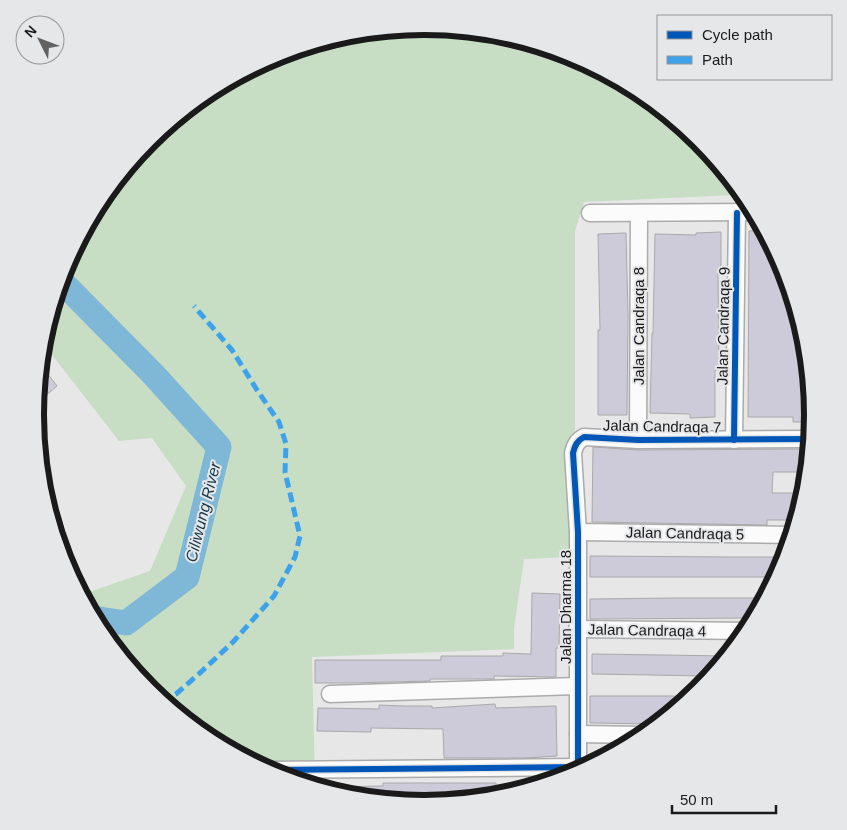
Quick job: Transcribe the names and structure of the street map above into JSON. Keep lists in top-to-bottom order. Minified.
{"streets":{"street":["Jalan Candraqa 8","Jalan Candraqa 9","Jalan Candraqa 7","Jalan Candraqa 5","Jalan Dharma 18","Jalan Candraqa 4"]},"crossings":[["Jalan Candraqa 8","Jalan Candraqa 7"],["Jalan Candraqa 9","Jalan Candraqa 7"],["Jalan Candraqa 7","Jalan Dharma 18"],["Jalan Candraqa 5","Jalan Dharma 18"],["Jalan Dharma 18","Jalan Candraqa 4"]],"water":["Ciliwung River"],"legend":["Cycle path","Path"],"scale_bar":"50 m","north":"top left"}
